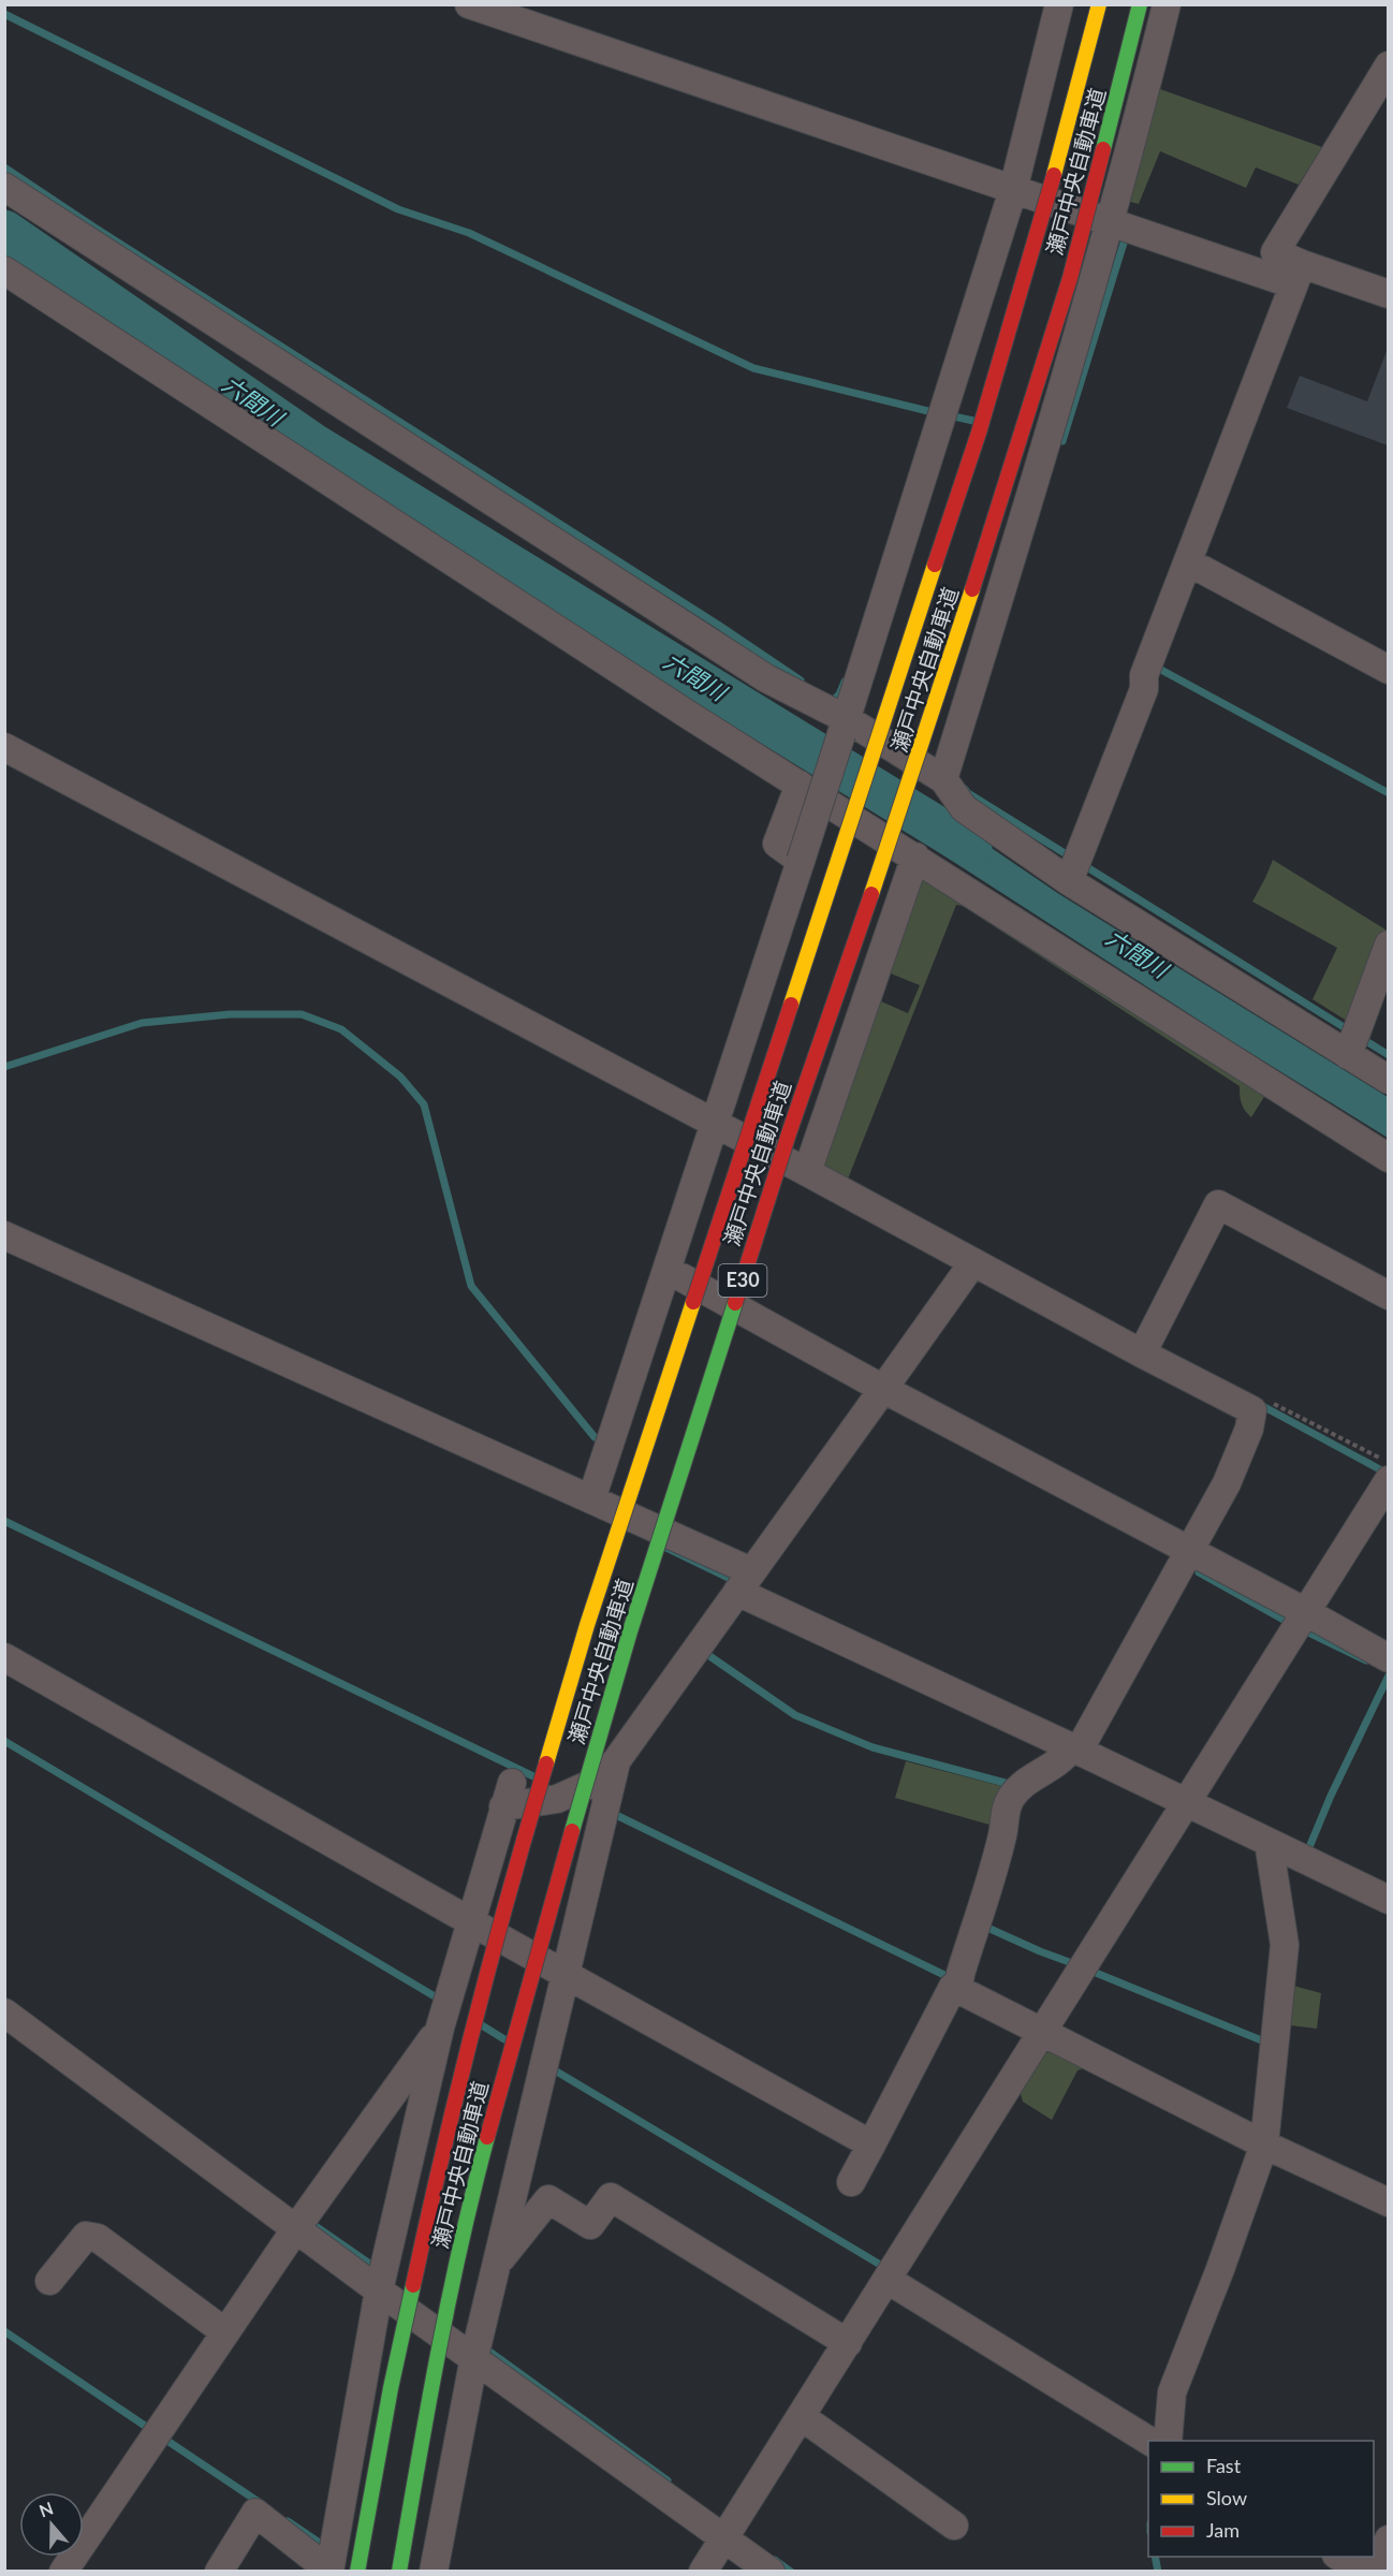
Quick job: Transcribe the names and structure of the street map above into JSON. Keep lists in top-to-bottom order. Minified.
{"streets":{"highway":["瀬戸中央自動車道","E30"]},"water":["六間川"],"legend":["Fast","Slow","Jam"],"north":"top"}
